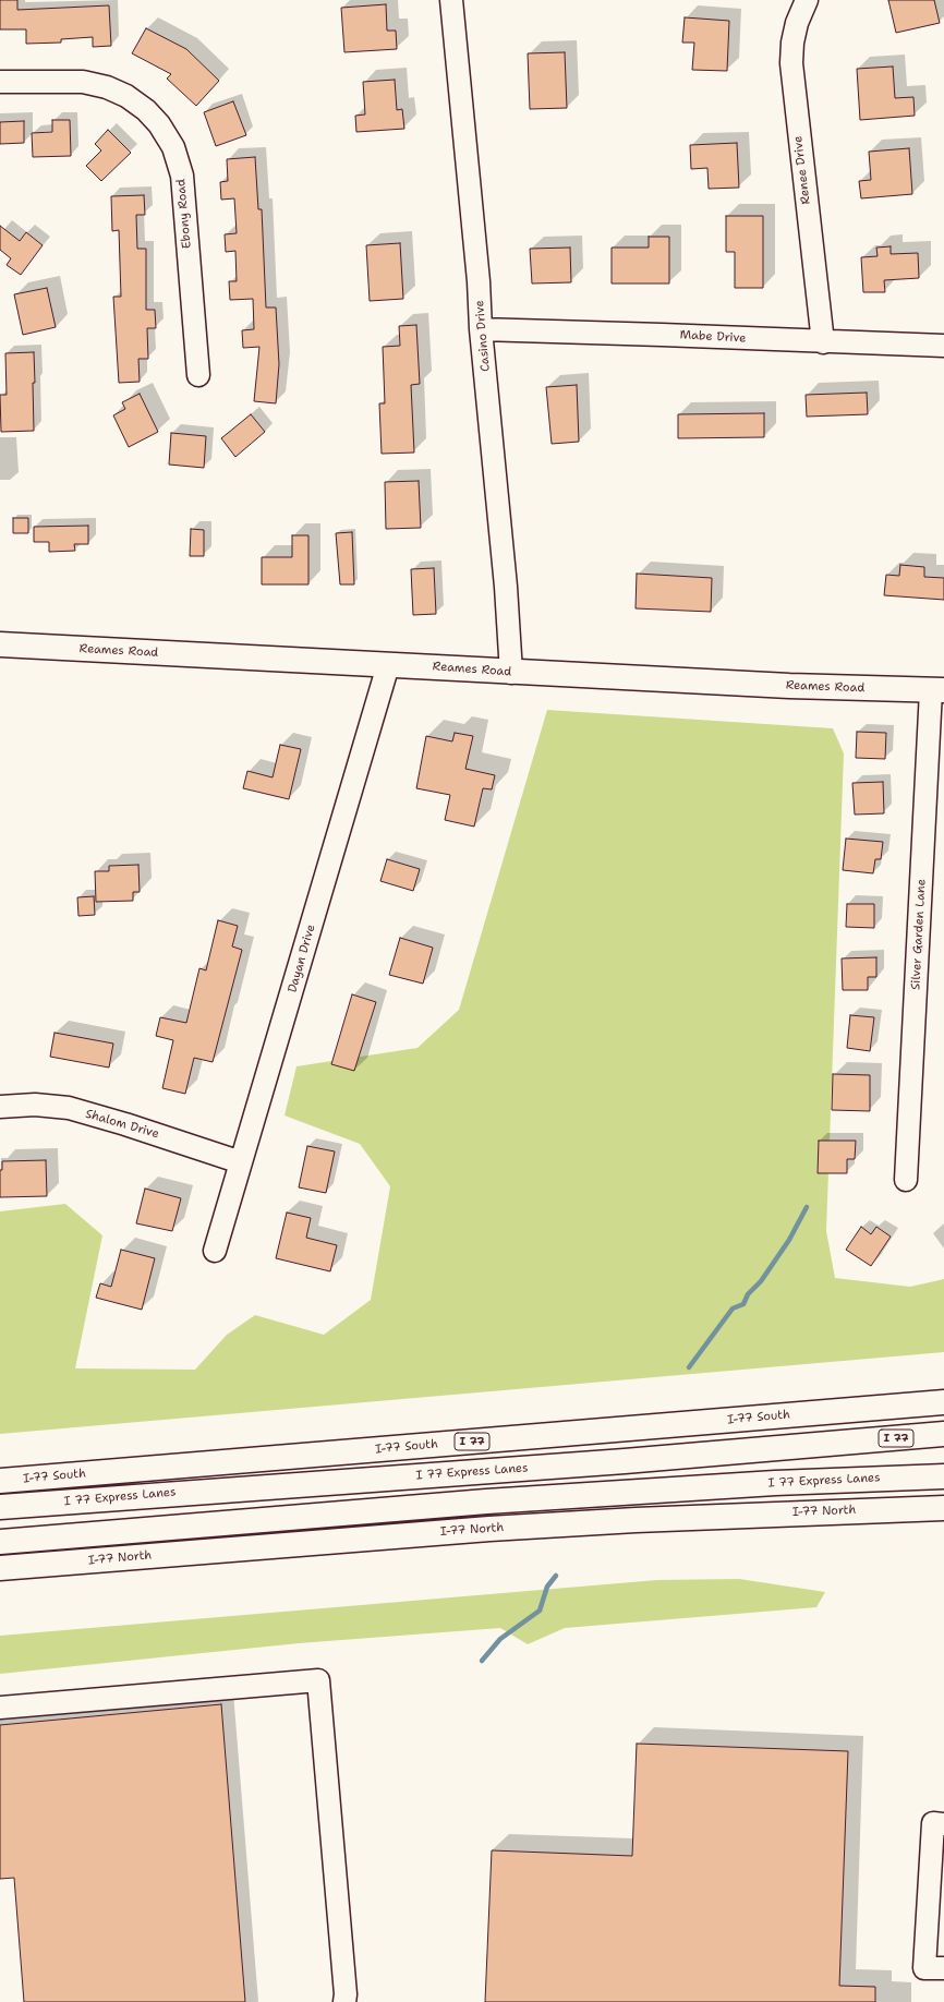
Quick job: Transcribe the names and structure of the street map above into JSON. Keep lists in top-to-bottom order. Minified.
{"streets":{"main road":["Reames Road","I-77 South","I 77","I 77 Express Lanes","I-77 North"],"street":["Renee Drive","Ebony Road","Casino Drive","Mabe Drive","Silver Garden Lane","Dayan Drive","Shalom Drive"]},"crossings":[["Renee Drive","Mabe Drive"],["Casino Drive","Mabe Drive"],["Casino Drive","Reames Road"],["Reames Road","Silver Garden Lane"],["Reames Road","Dayan Drive"],["Dayan Drive","Shalom Drive"]]}
